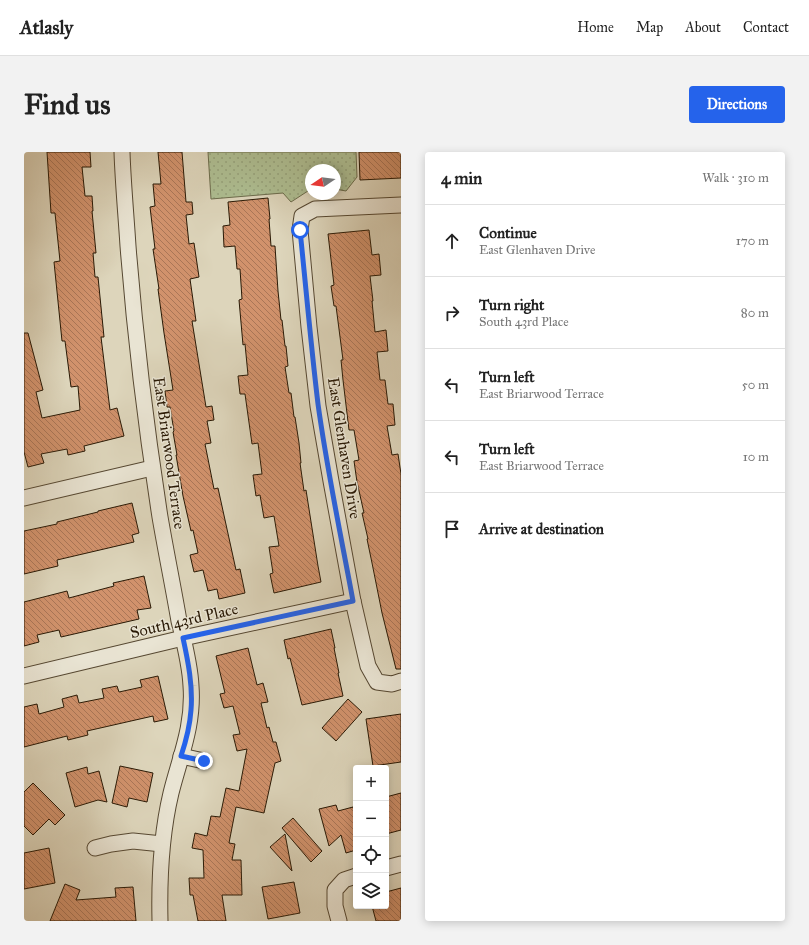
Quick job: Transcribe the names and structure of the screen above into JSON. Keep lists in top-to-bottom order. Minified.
{"streets":{"street":["East Glenhaven Drive","East Briarwood Terrace","South 43rd Place"]},"crossings":[["East Glenhaven Drive","South 43rd Place"],["East Briarwood Terrace","South 43rd Place"]],"north":"left","page":{"header":"Atlasly","nav":["Home","Map","About","Contact"],"buttons":"Directions","title":"Find us","heading":["4 min","Walk · 310 m"],"list":[["Continue","East Glenhaven Drive","170 m"],["Turn right","South 43rd Place","80 m"],["Turn left","East Briarwood Terrace","50 m"],["Turn left","East Briarwood Terrace","10 m"],"Arrive at destination"],"map_buttons":["+","−"]}}
